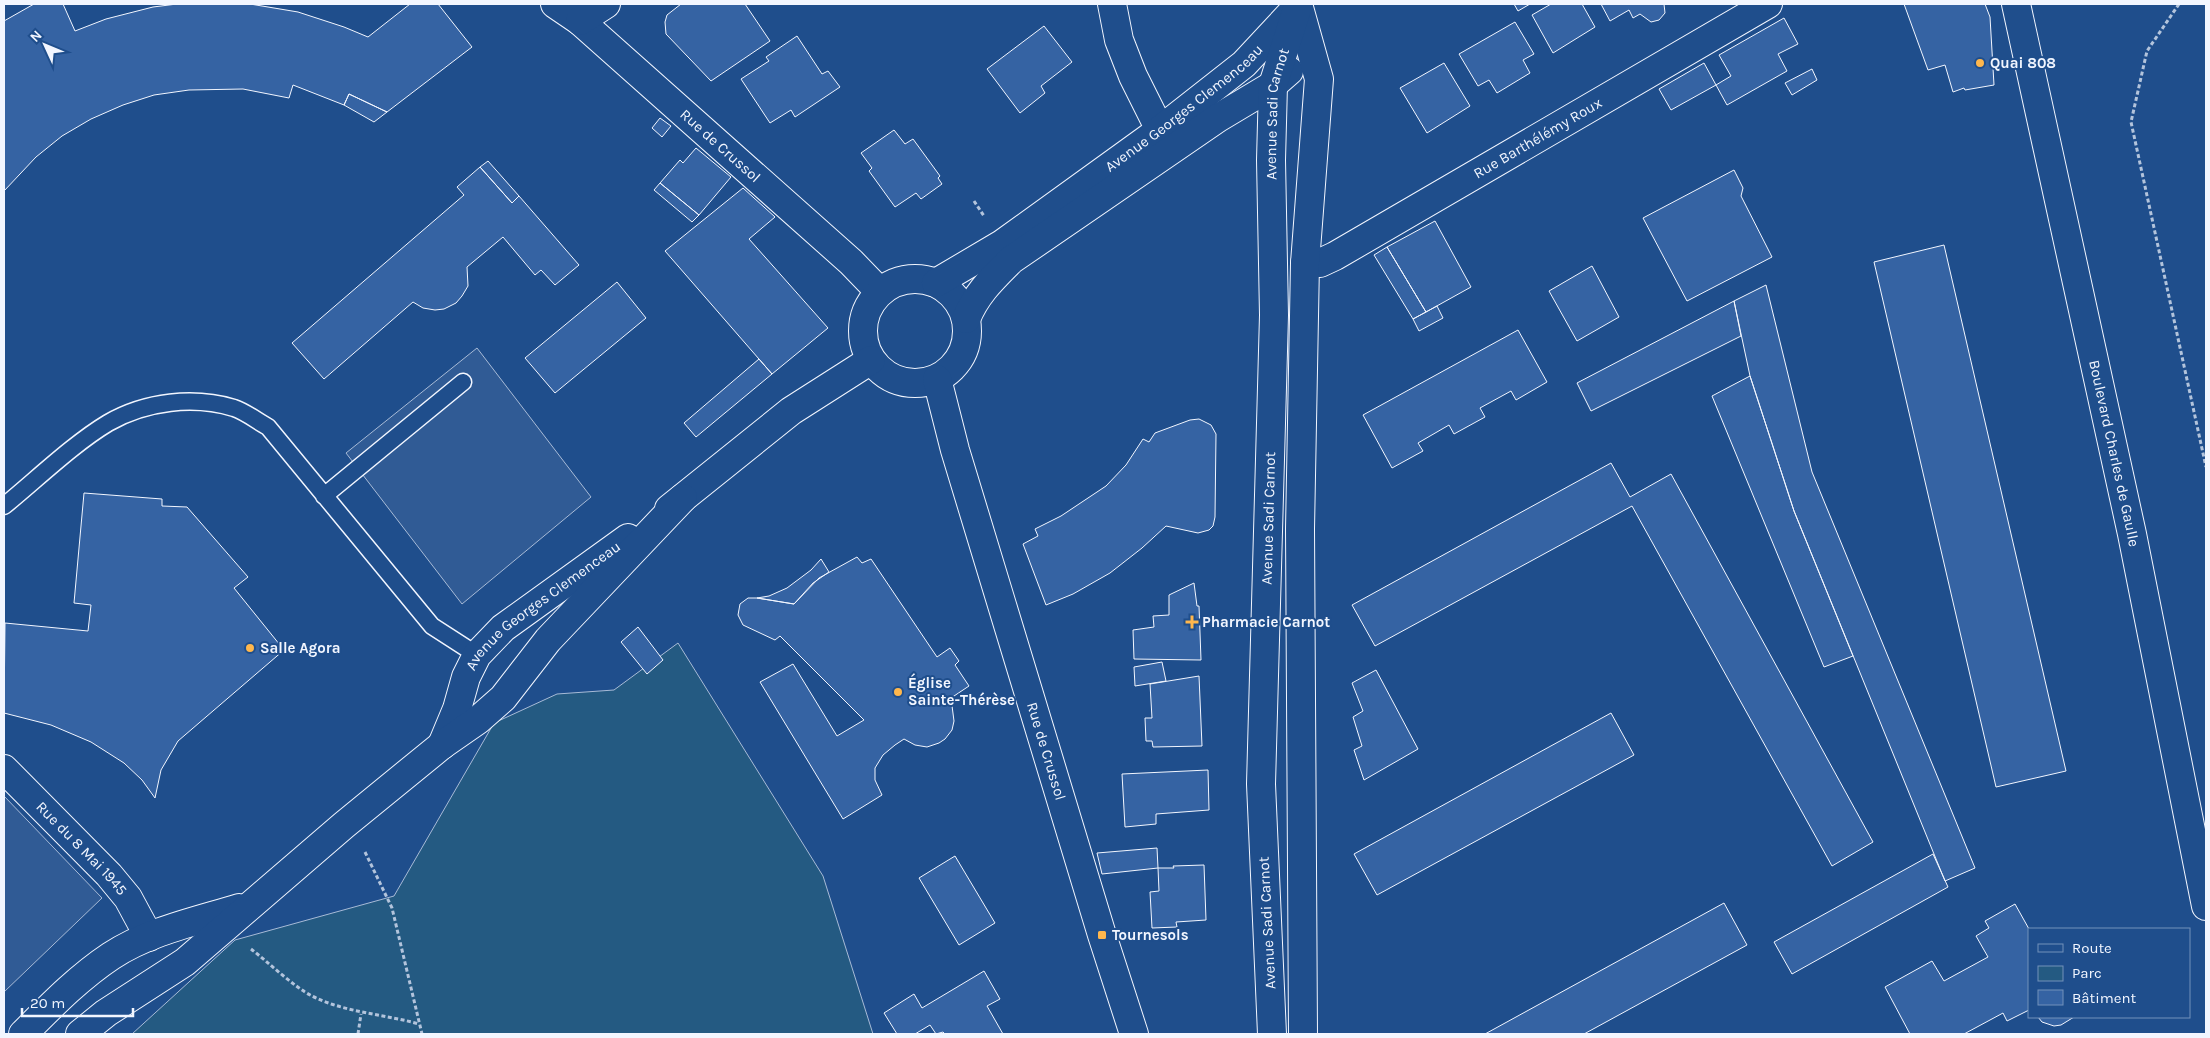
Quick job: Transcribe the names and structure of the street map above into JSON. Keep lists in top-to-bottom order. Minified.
{"streets":{"street":["Avenue Georges Clemenceau","Avenue Sadi Carnot","Rue Barthélémy Roux","Rue de Crussol","Boulevard Charles de Gaulle","Rue du 8 Mai 1945"]},"crossings":[["Avenue Georges Clemenceau","Avenue Sadi Carnot"],["Avenue Georges Clemenceau","Rue de Crussol"],["Avenue Georges Clemenceau","Rue du 8 Mai 1945"],["Avenue Sadi Carnot","Rue Barthélémy Roux"]],"places":{"other":["Quai 808","Salle Agora","Église Sainte-Thérèse"],"health":["Pharmacie Carnot"],"transit":["Tournesols"]},"legend":["Route","Parc","Bâtiment"],"scale_bar":"20 m","north":"top left"}
